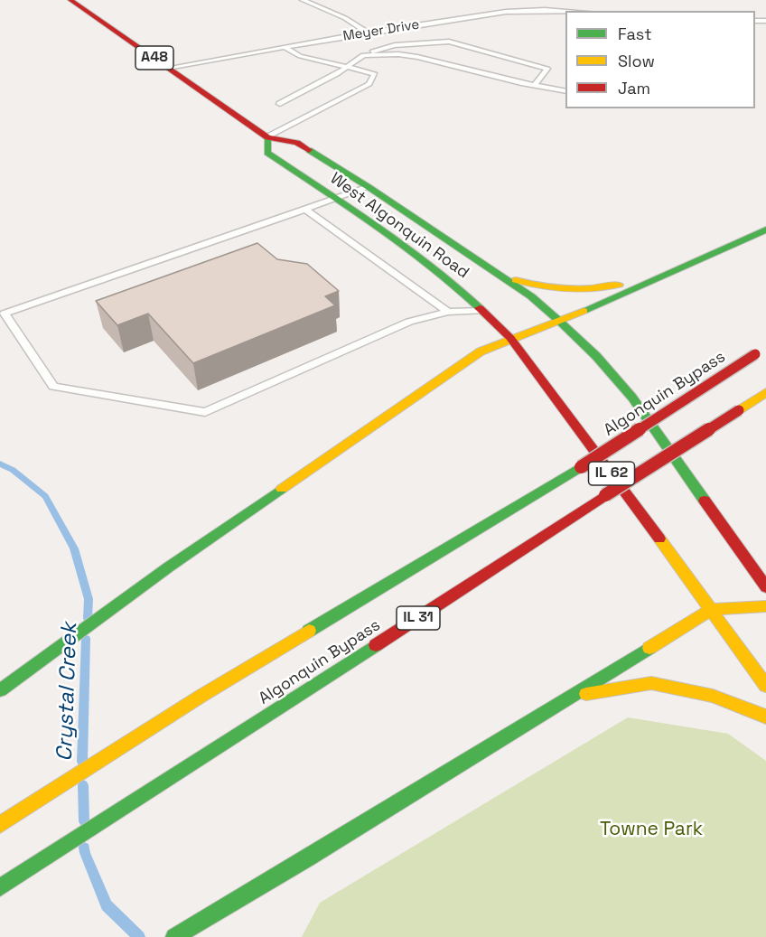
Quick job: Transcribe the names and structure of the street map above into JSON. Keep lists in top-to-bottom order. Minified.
{"streets":{"main road":["A48","West Algonquin Road","Algonquin Bypass","IL 62","IL 31"],"lane":["Meyer Drive"]},"crossings":[["Meyer Drive","West Algonquin Road"]],"water":["Crystal Creek"],"parks":["Towne Park"],"legend":["Fast","Slow","Jam"]}
